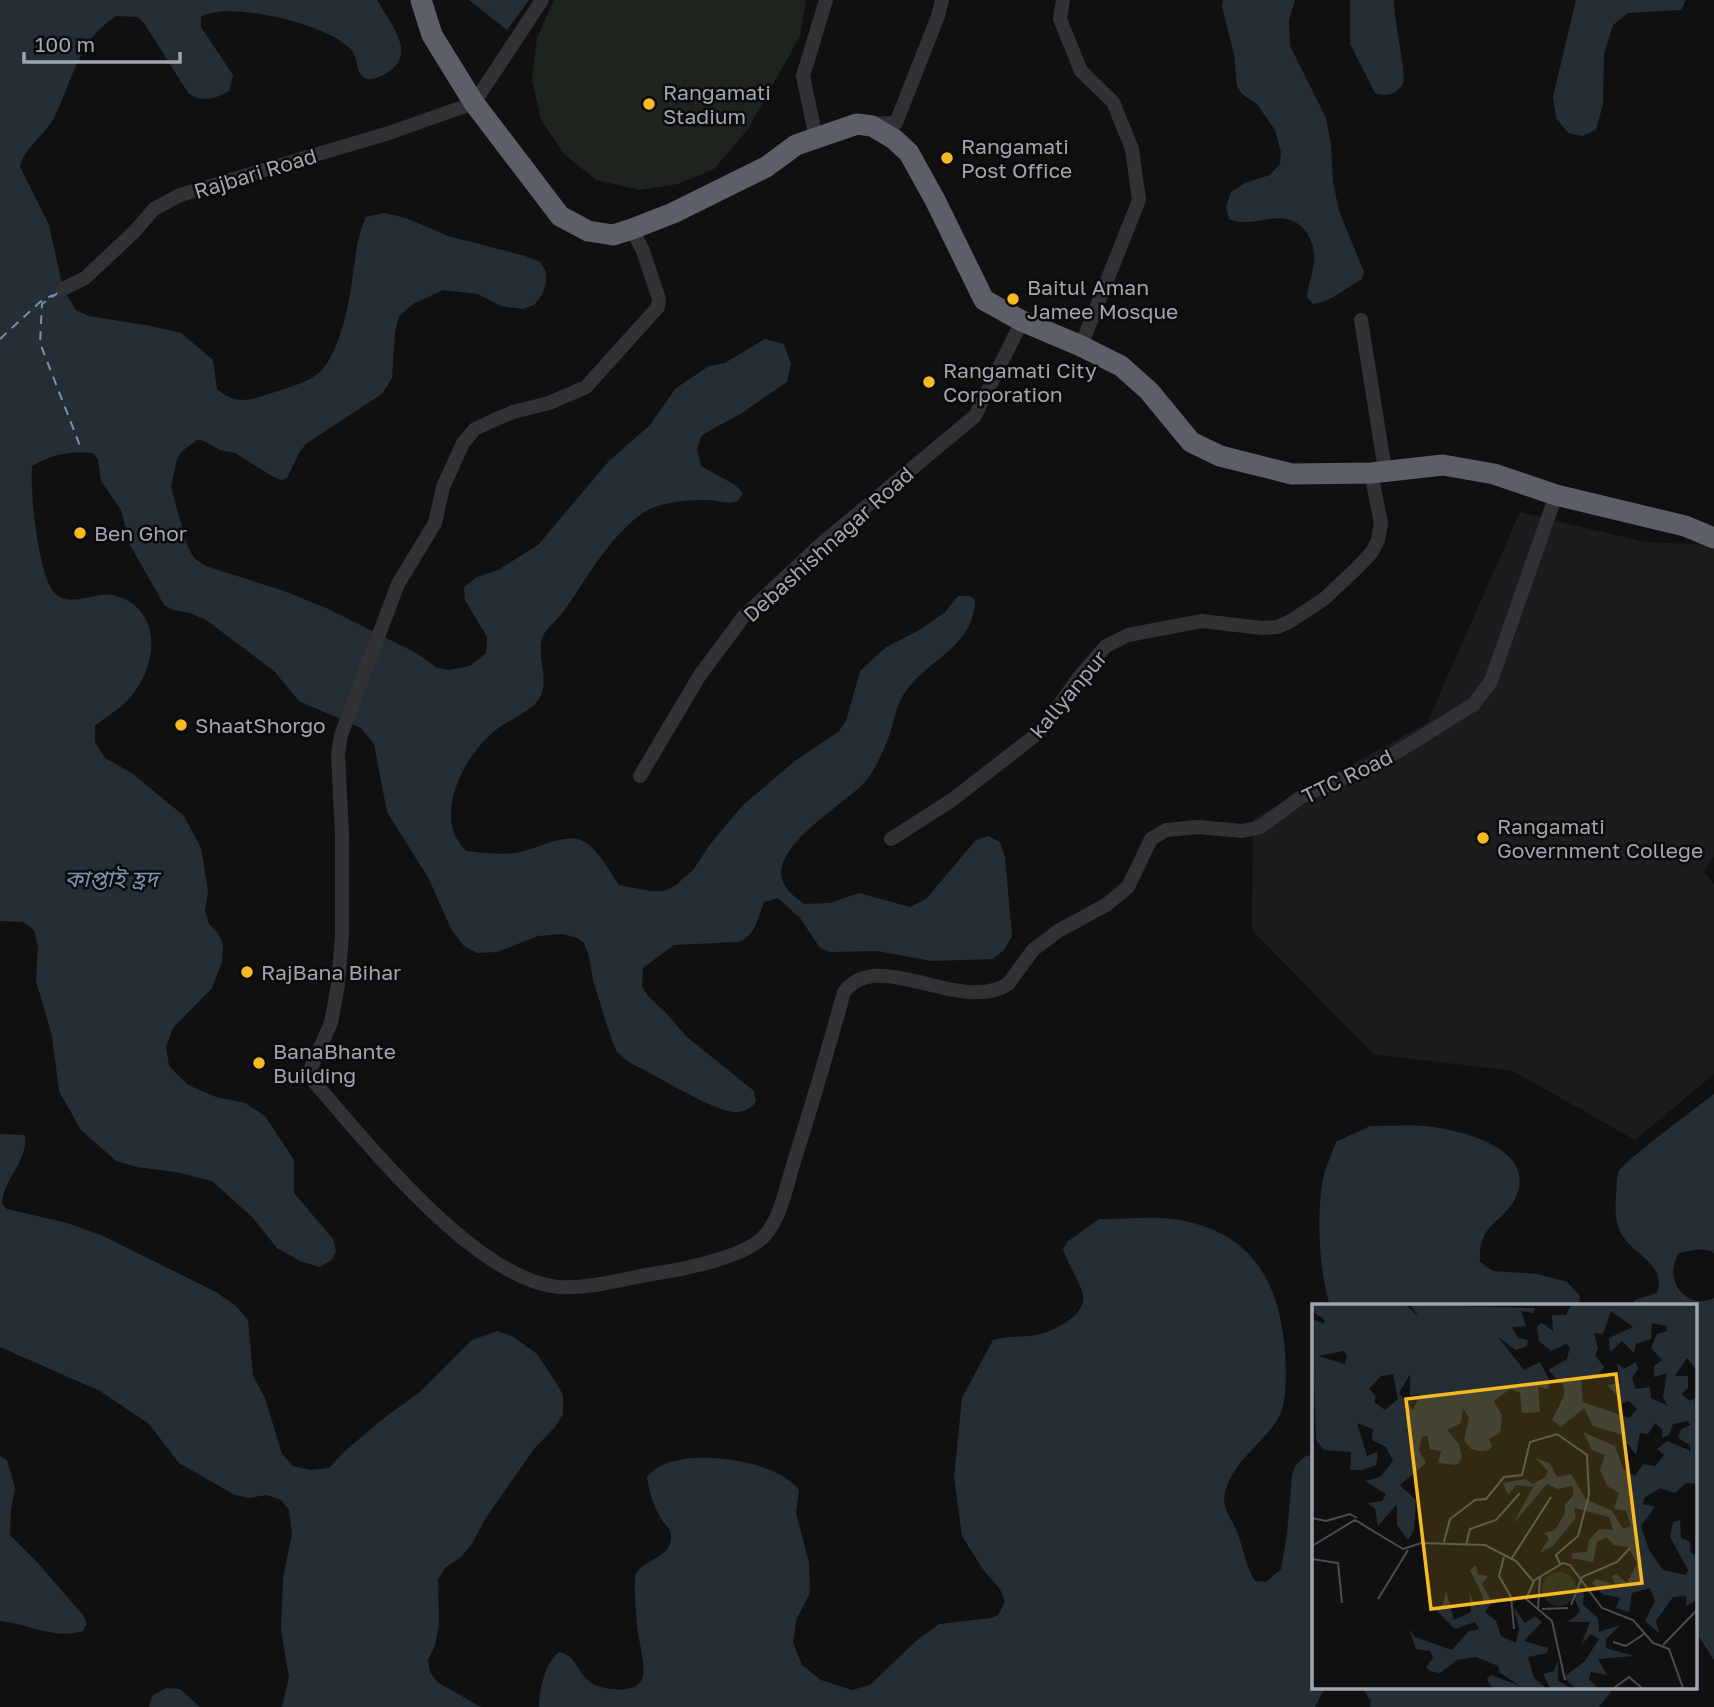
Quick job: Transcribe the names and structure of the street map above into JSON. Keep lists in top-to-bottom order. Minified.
{"streets":{"street":["Rajbari Road","Debashishnagar Road","kallyanpur","TTC Road"]},"water":["কাপ্তাই হ্রদ"],"places":["Rangamati Stadium","Rangamati Post Office","Baitul Aman Jamee Mosque","Rangamati City Corporation","Ben Ghor","ShaatShorgo","Rangamati Government College","RajBana Bihar","BanaBhante Building"],"scale_bar":"100 m"}
